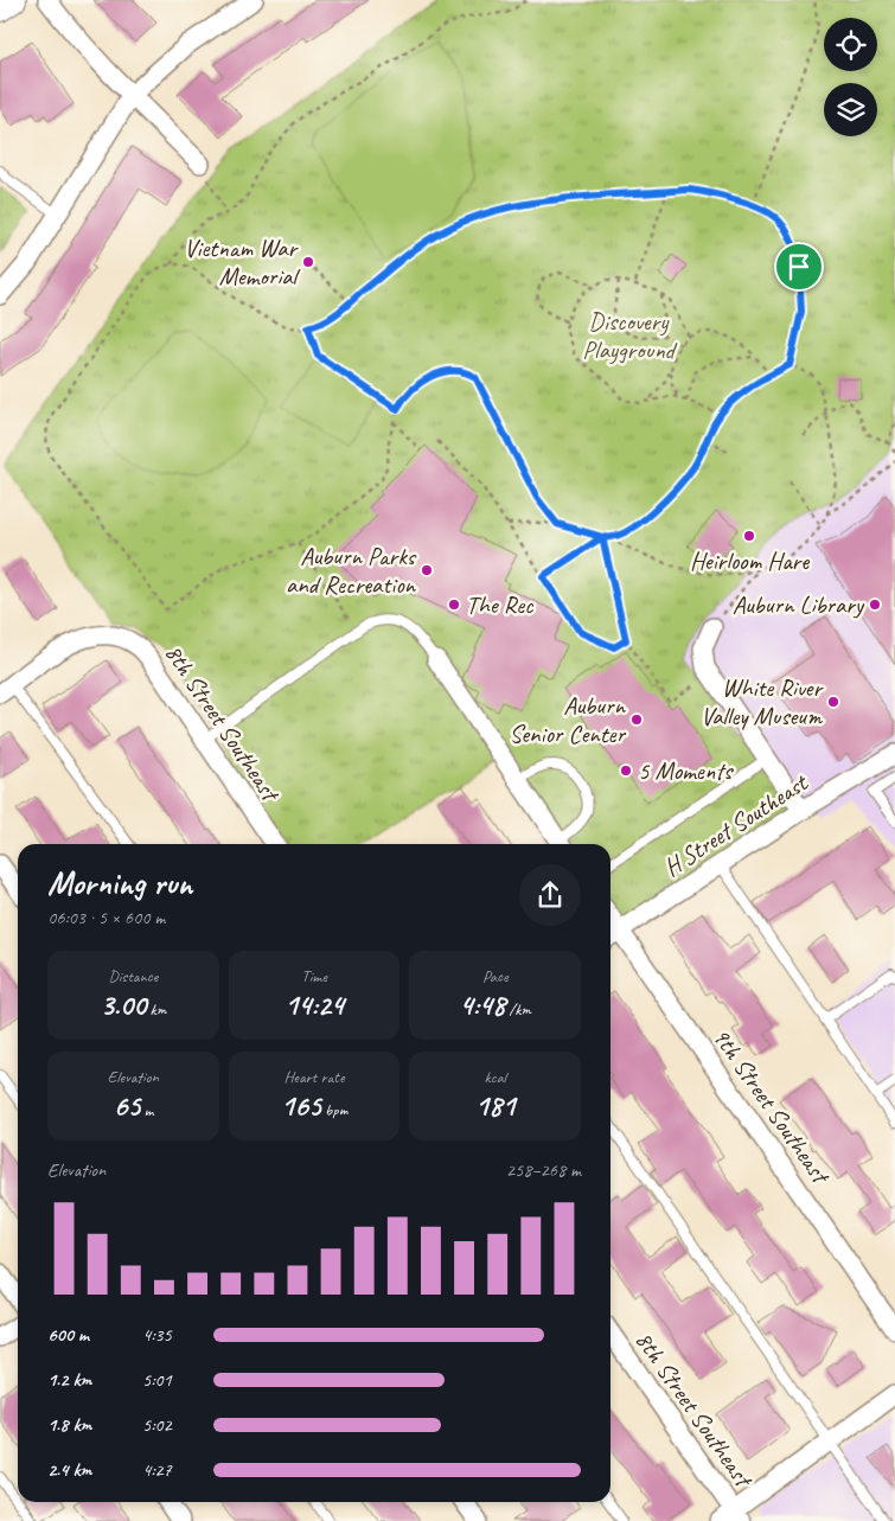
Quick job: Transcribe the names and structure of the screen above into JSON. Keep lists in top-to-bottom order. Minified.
{"streets":{"street":["8th Street Southeast","H Street Southeast","9th Street Southeast"]},"crossings":[["H Street Southeast","9th Street Southeast"]],"parks":["Discovery Playground"],"places":["Vietnam War Memorial","Heirloom Hare","Auburn Parks and Recreation","The Rec","Auburn Library","White River Valley Museum","Auburn Senior Center","5 Moments"],"page":{"heading":["Morning run","06:03 · 5 × 600 m"],"stats":[["Distance","3.00 km"],["Time","14:24"],["Pace","4:48 /km"],["Elevation","65 m"],["Heart rate","165 bpm"],["kcal","181"]],"chart":["Elevation","258–268 m"],"list":[{"name":"600 m","note":"4:35"},{"name":"1.2 km","note":"5:01"},{"name":"1.8 km","note":"5:02"},{"name":"2.4 km","note":"4:27"}]}}
